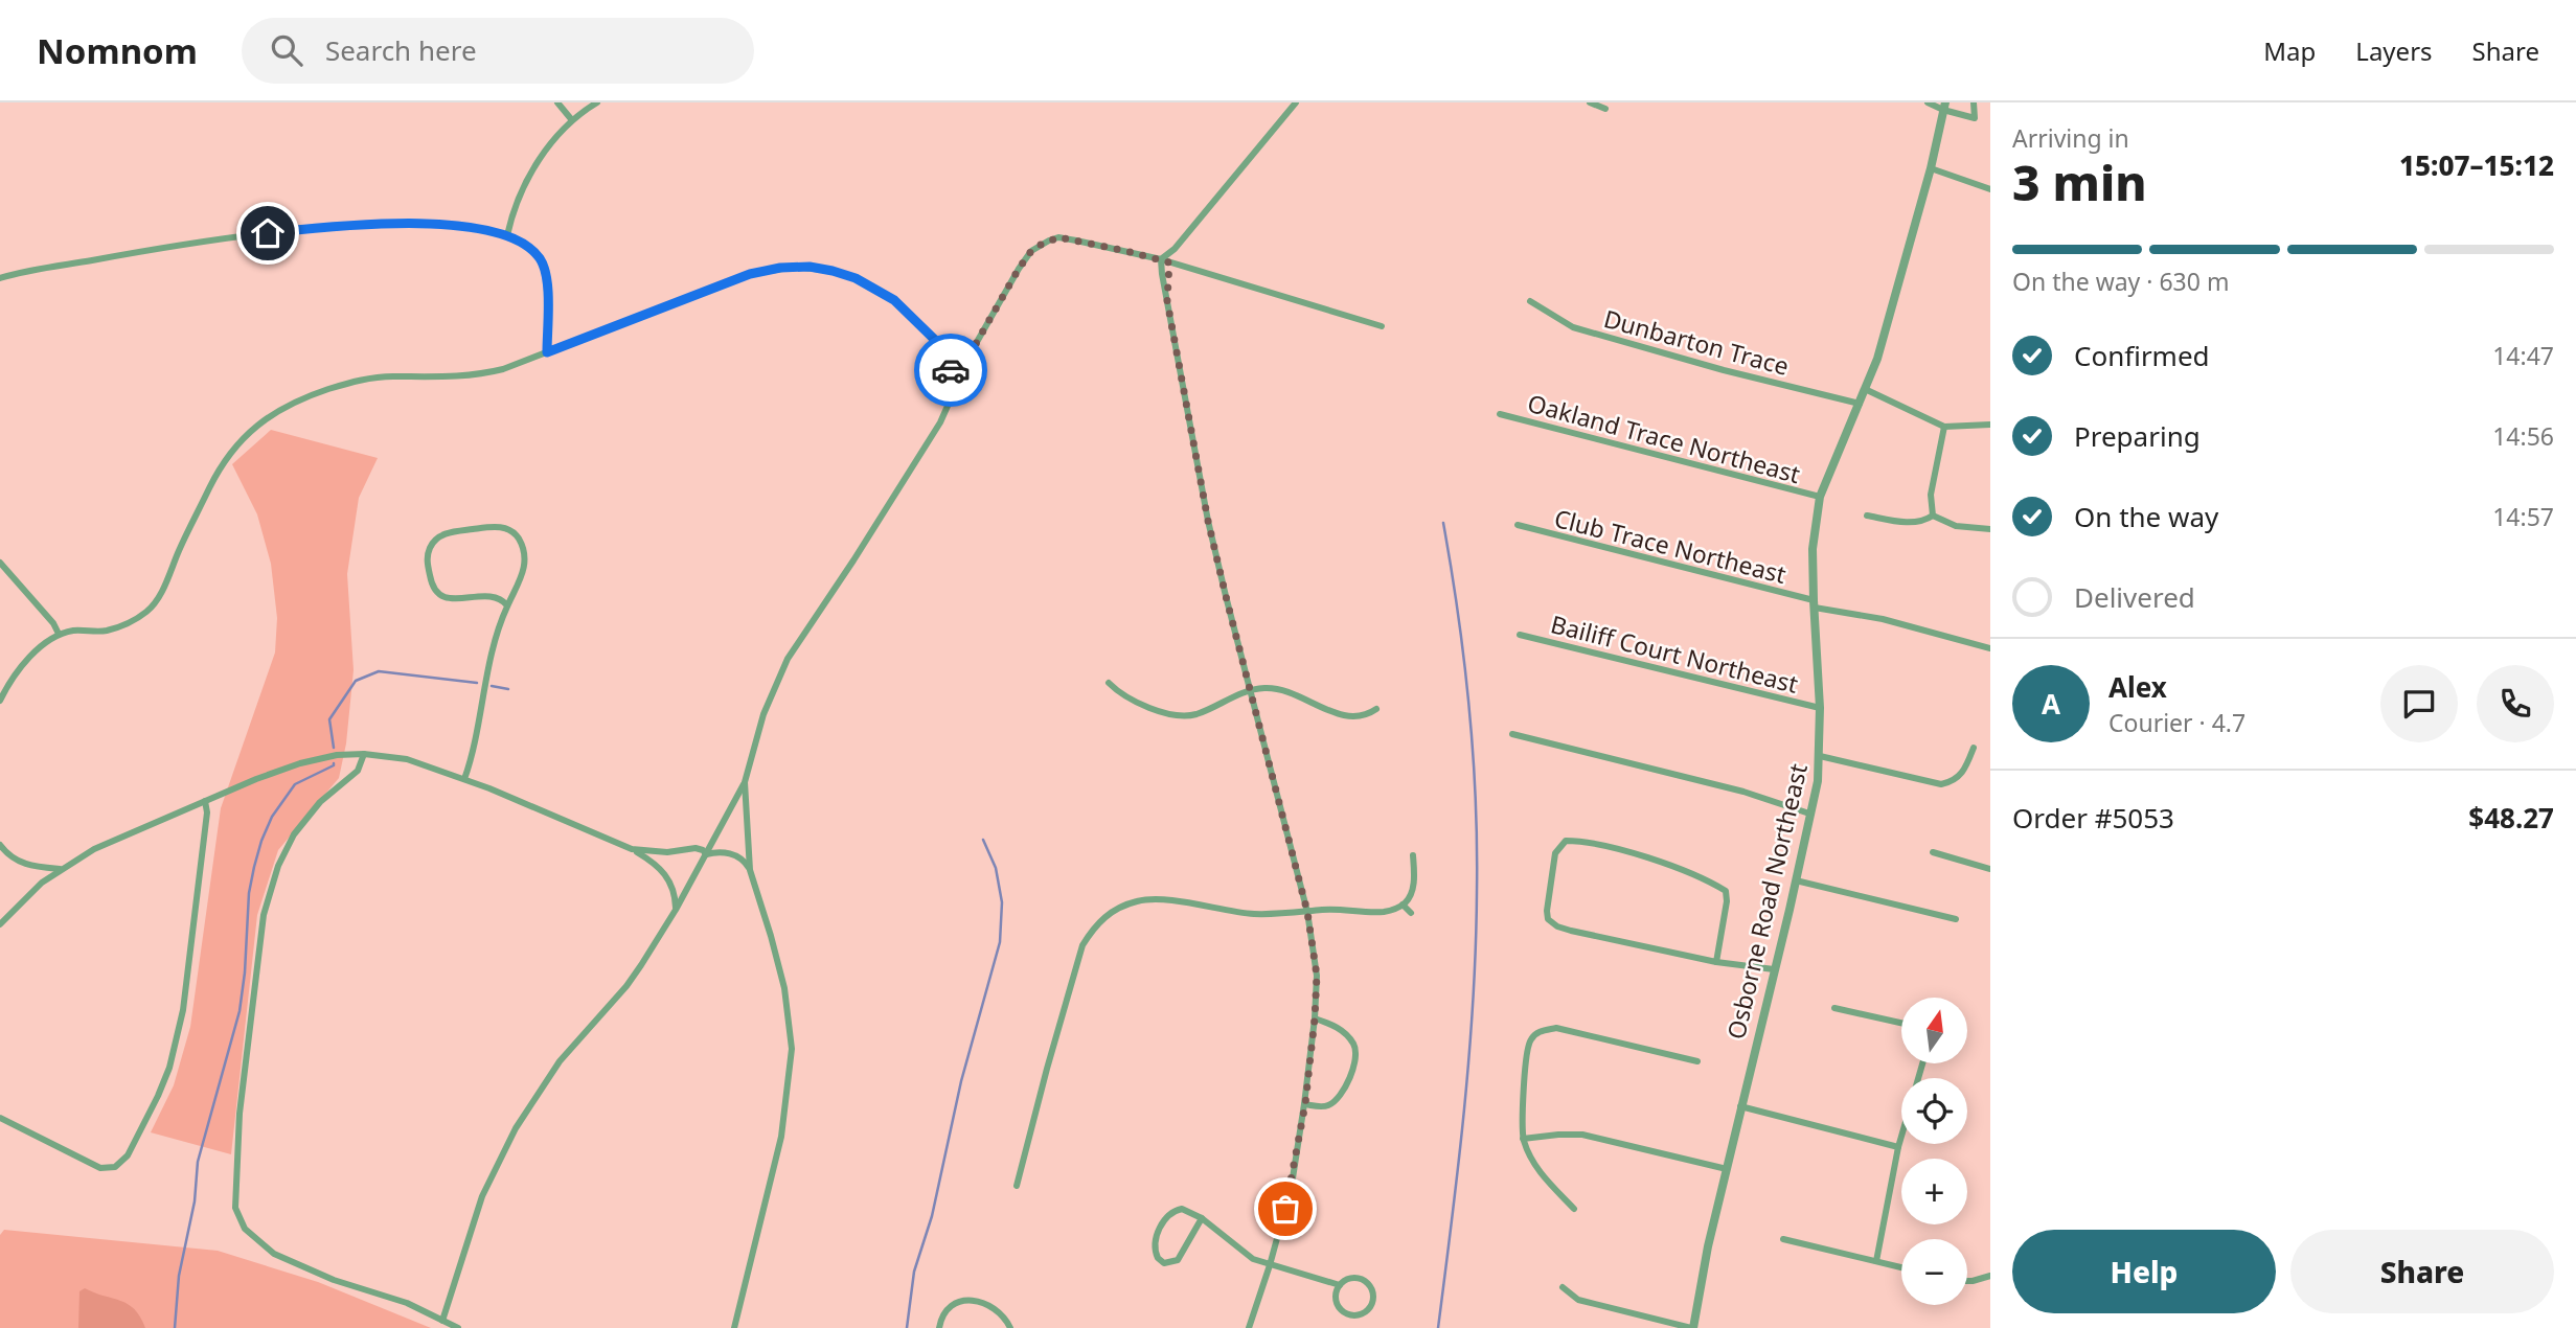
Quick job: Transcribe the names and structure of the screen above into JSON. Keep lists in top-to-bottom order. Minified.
{"streets":{"street":["Dunbarton Trace","Oakland Trace Northeast","Club Trace Northeast","Bailiff Court Northeast","Osborne Road Northeast"]},"crossings":[["Dunbarton Trace","Osborne Road Northeast"],["Oakland Trace Northeast","Osborne Road Northeast"],["Club Trace Northeast","Osborne Road Northeast"],["Bailiff Court Northeast","Osborne Road Northeast"]],"north":"top","page":{"header":"Nomnom","search":"Search here","nav":["Map","Layers","Share"],"heading":["3 min","Arriving in","15:07–15:12"],"panel":["Alex","Courier · 4.7","Order #5053","$48.27"],"bar":"On the way · 630 m","list":[["Confirmed","14:47"],["Preparing","14:56"],["On the way","14:57"],"Delivered"],"round":"A","map_buttons":["+","−"],"buttons":["Help","Share"]}}
